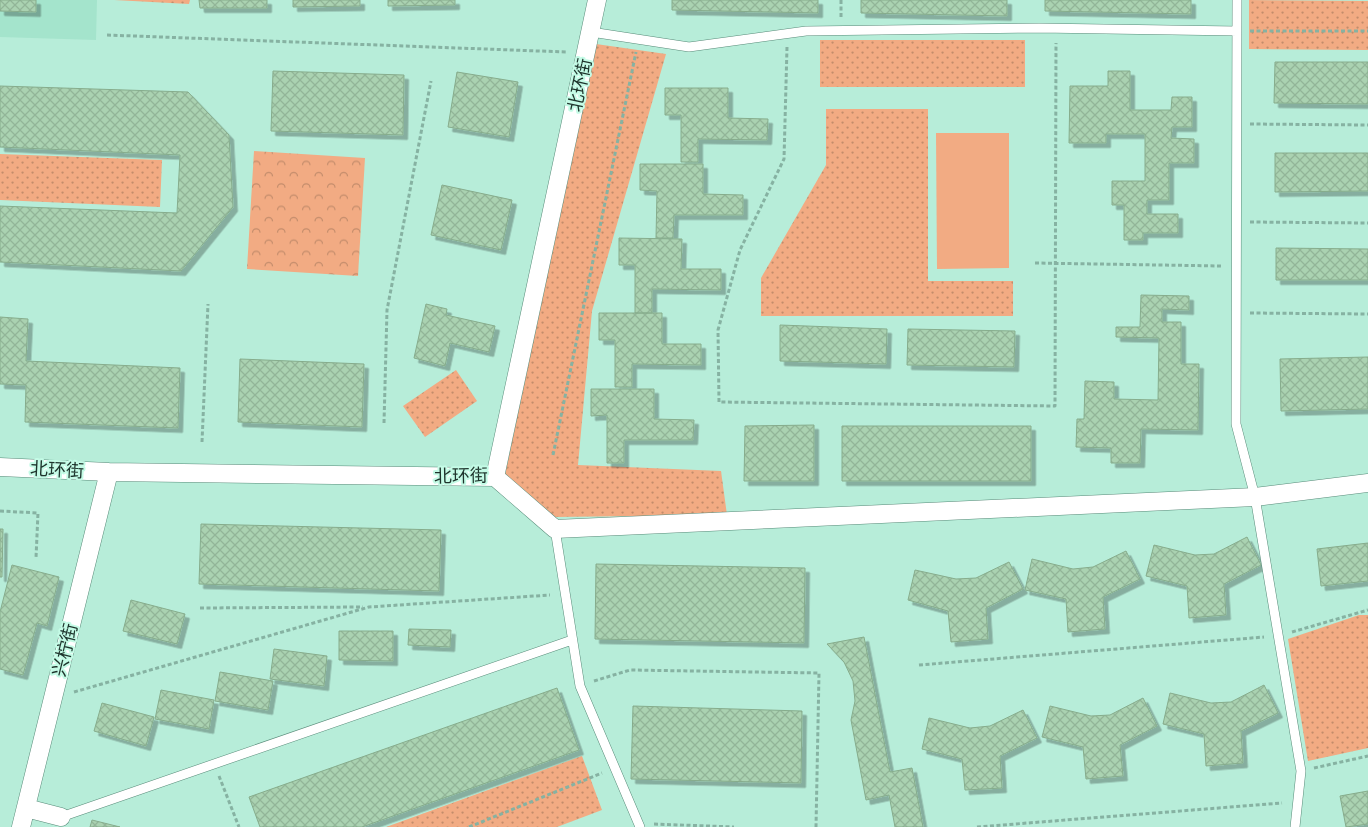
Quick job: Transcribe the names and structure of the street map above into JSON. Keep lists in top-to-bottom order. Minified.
{"streets":{"street":["北环街","兴柠街"]},"crossings":[["北环街","兴柠街"]]}
